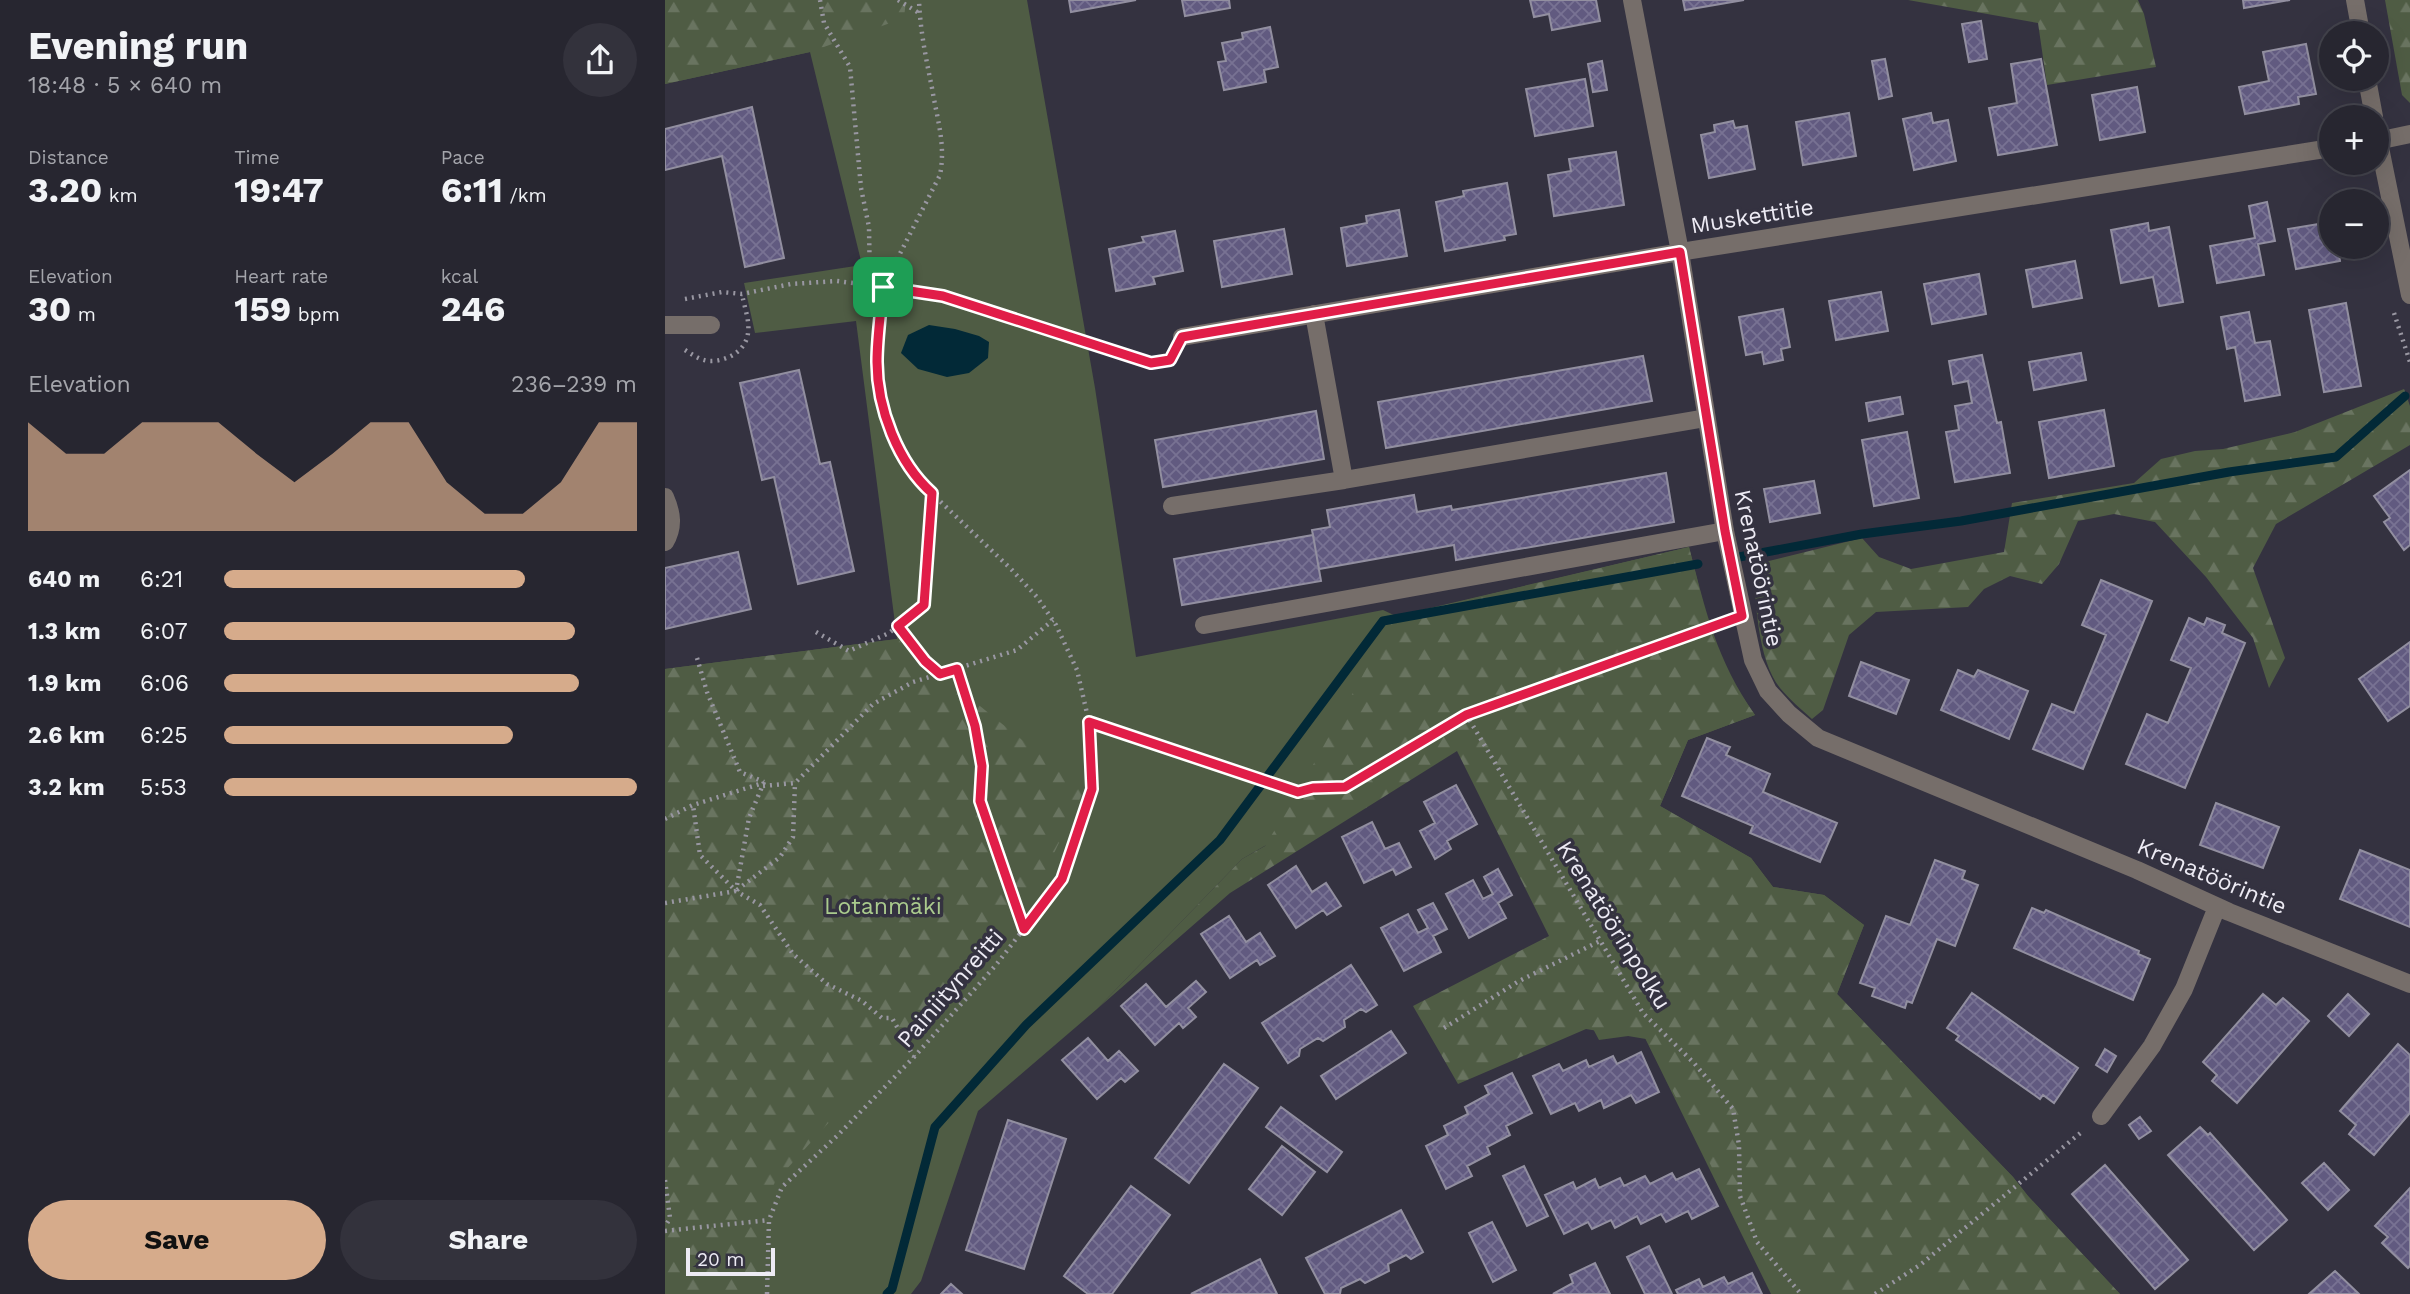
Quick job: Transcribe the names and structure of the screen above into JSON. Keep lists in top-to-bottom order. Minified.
{"streets":{"street":["Muskettitie","Krenatöörintie"],"path":["Krenatöörinpolku","Painiitynreitti"]},"crossings":[["Muskettitie","Krenatöörintie"]],"parks":["Lotanmäki"],"scale_bar":"20 m","page":{"heading":["Evening run","18:48 · 5 × 640 m"],"map_buttons":["+","−"],"stats":[["Distance","3.20 km"],["Time","19:47"],["Pace","6:11 /km"],["Elevation","30 m"],["Heart rate","159 bpm"],["kcal","246"]],"chart":["Elevation","236–239 m"],"list":[{"name":"640 m","note":"6:21"},{"name":"1.3 km","note":"6:07"},{"name":"1.9 km","note":"6:06"},{"name":"2.6 km","note":"6:25"},{"name":"3.2 km","note":"5:53"}],"buttons":["Save","Share"],"scale":"20 m"}}
